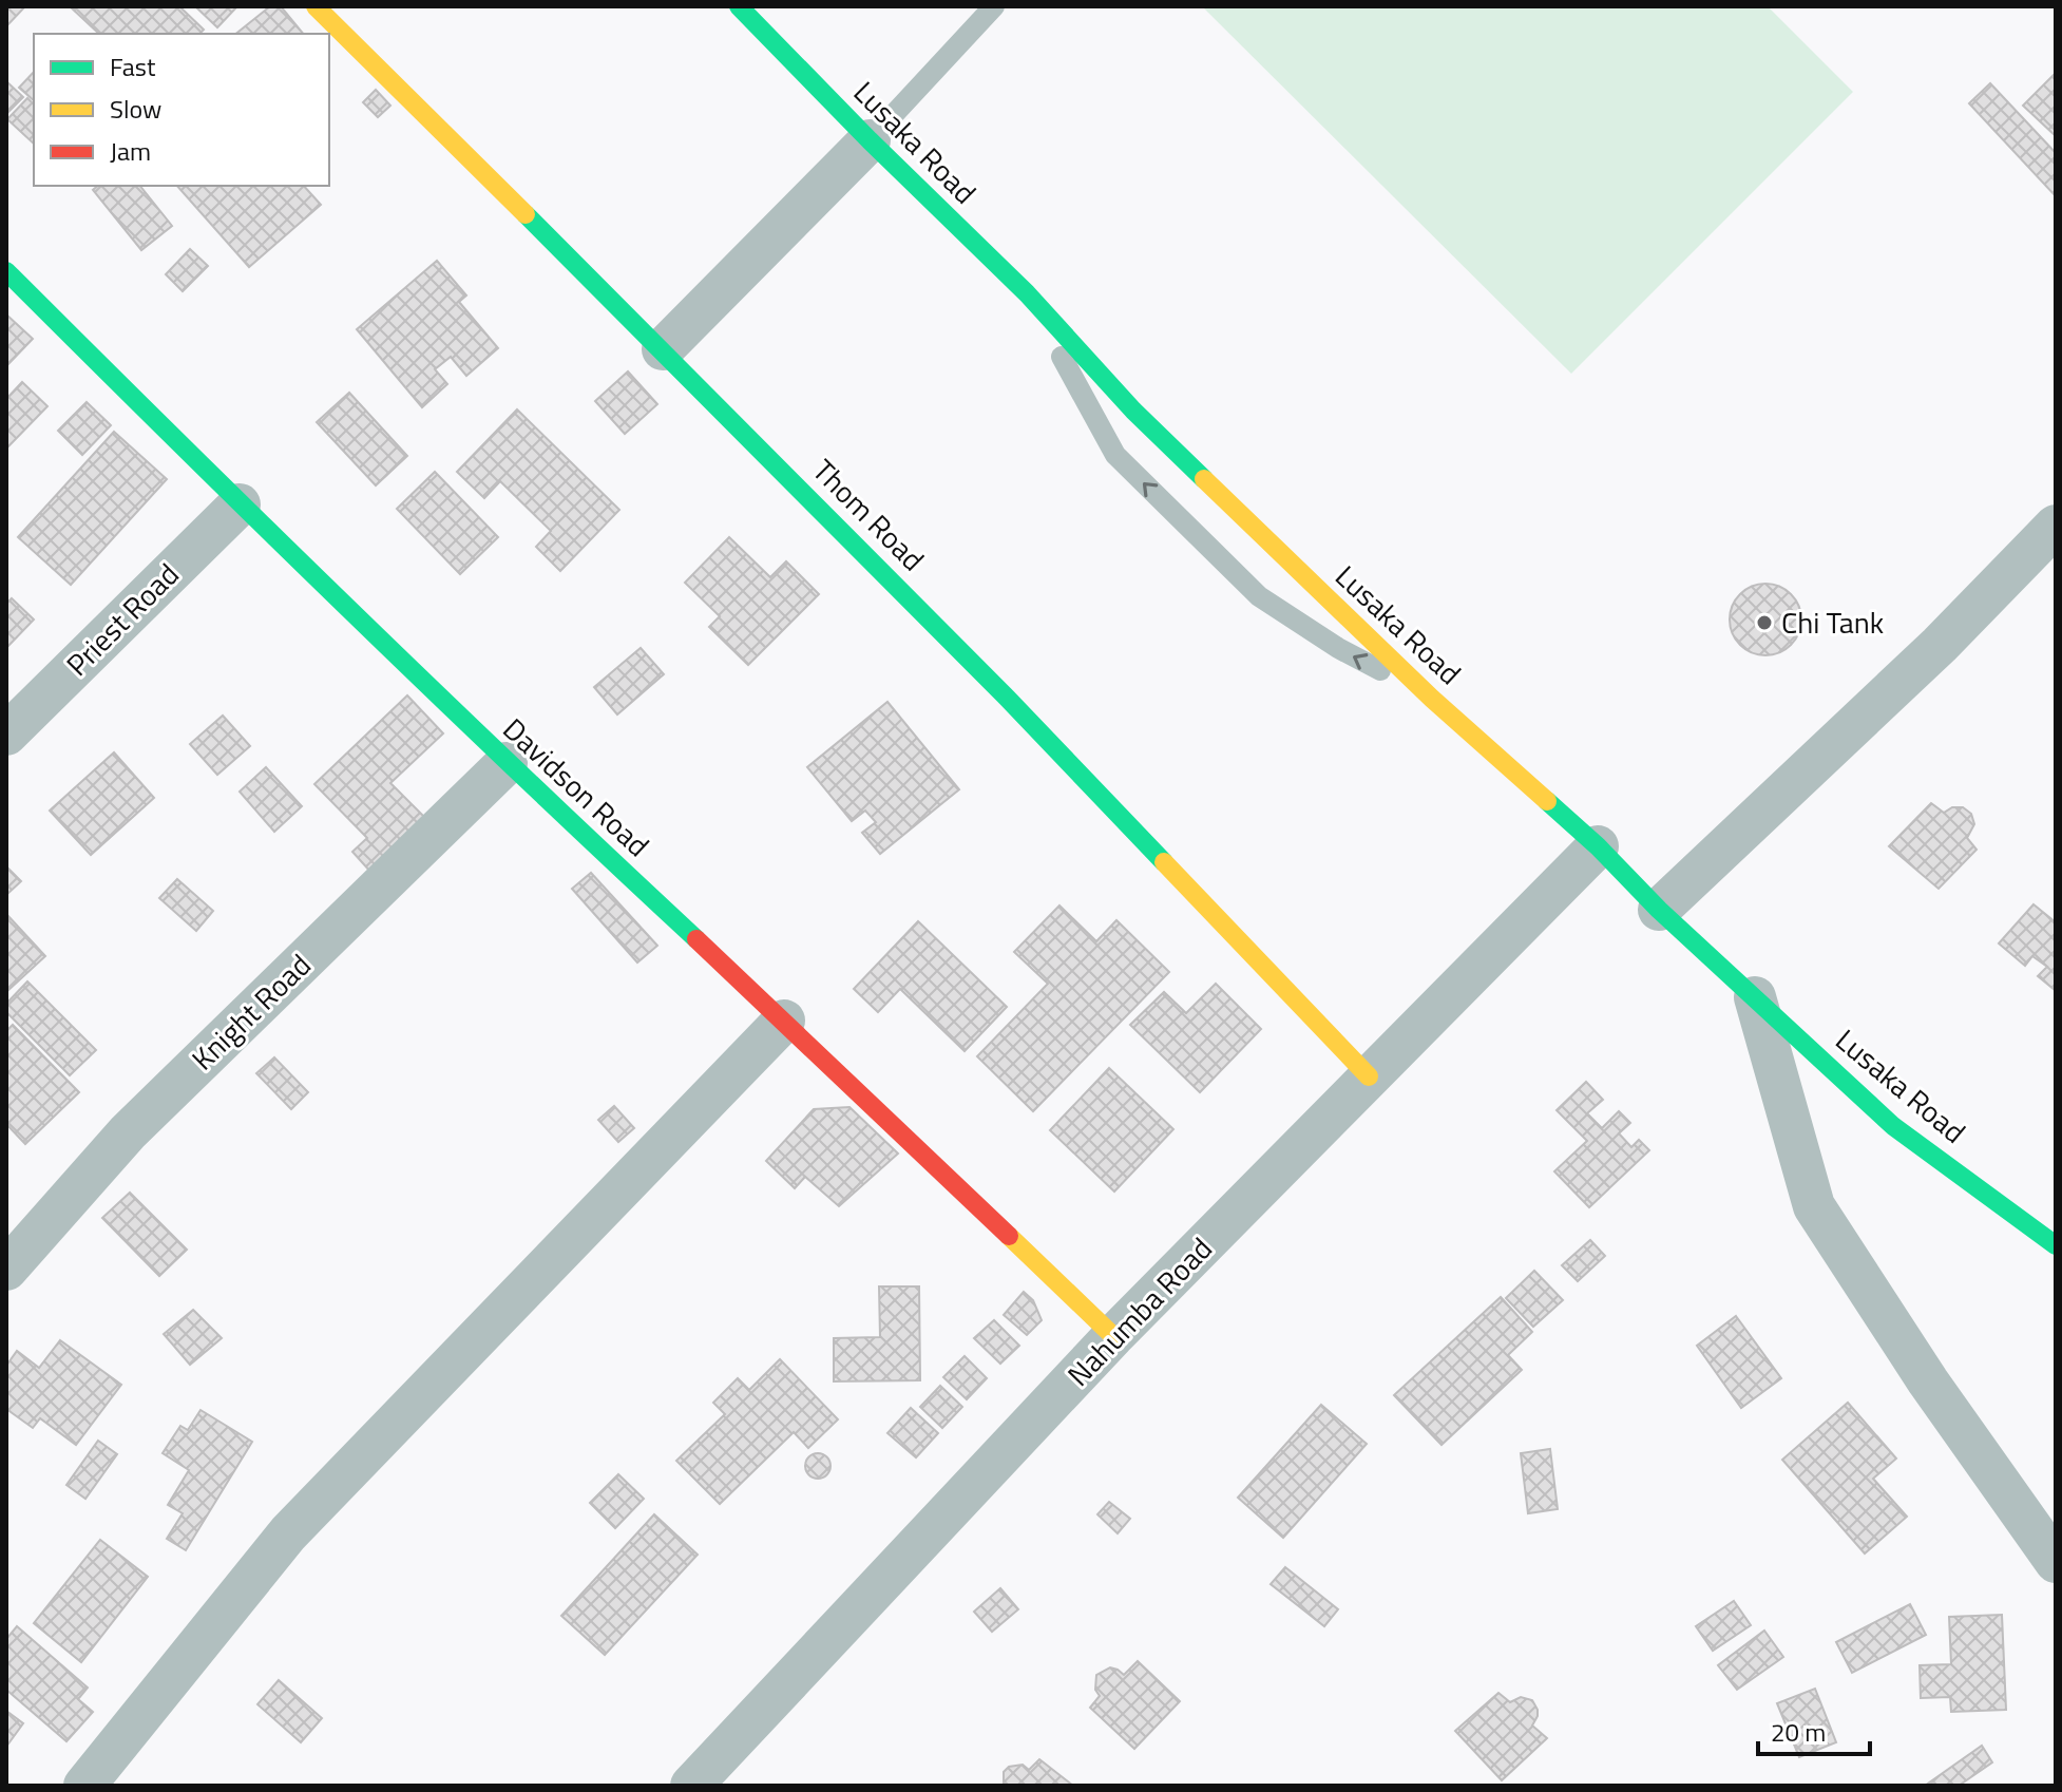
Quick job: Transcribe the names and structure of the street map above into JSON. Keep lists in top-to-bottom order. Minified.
{"streets":{"main road":["Lusaka Road","Thom Road","Davidson Road"],"street":["Priest Road","Knight Road","Nahumba Road"]},"crossings":[["Lusaka Road","Nahumba Road"],["Thom Road","Nahumba Road"],["Priest Road","Davidson Road"],["Davidson Road","Knight Road"],["Davidson Road","Nahumba Road"]],"places":["Chi Tank"],"legend":["Fast","Slow","Jam"],"scale_bar":"20 m"}
